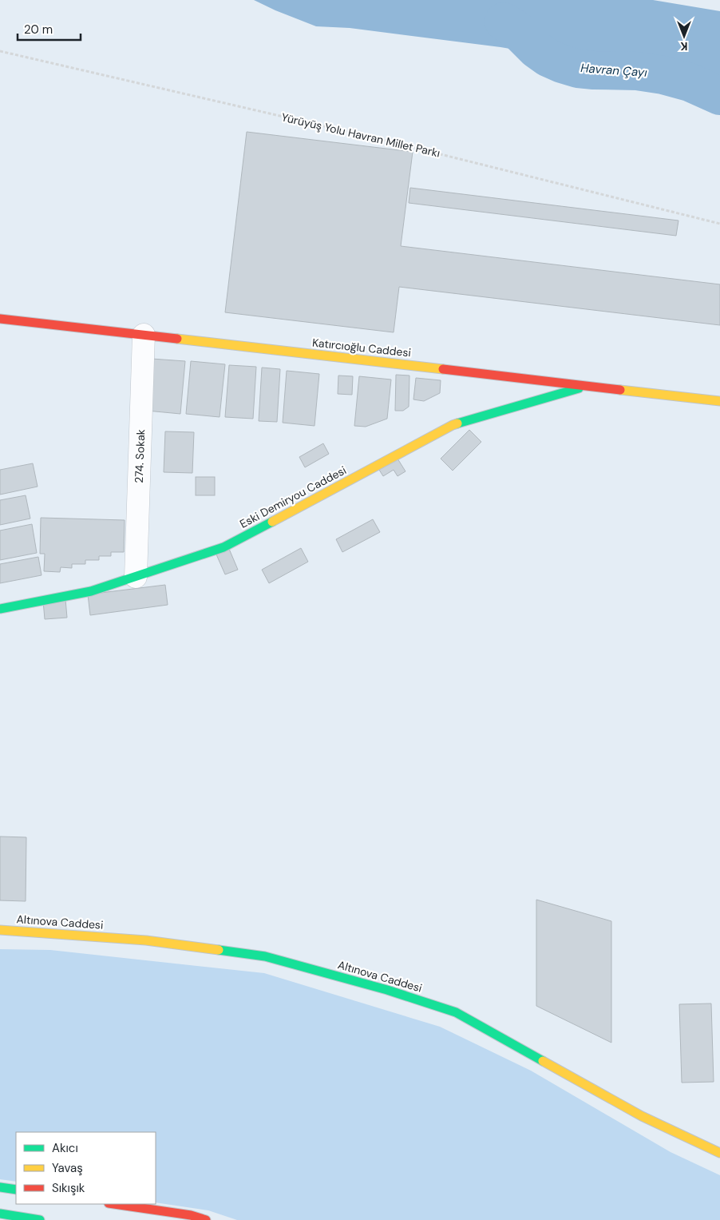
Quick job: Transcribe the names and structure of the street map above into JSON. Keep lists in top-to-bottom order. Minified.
{"streets":{"main road":["Katırcıoğlu Caddesi","Eski Demiryou Caddesi","Altınova Caddesi"],"street":["274. Sokak"],"path":["Yürüyüş Yolu Havran Millet Parkı"]},"crossings":[["Katırcıoğlu Caddesi","274. Sokak"],["Katırcıoğlu Caddesi","Eski Demiryou Caddesi"],["274. Sokak","Eski Demiryou Caddesi"]],"water":["Havran Çayı"],"legend":["Akıcı","Yavaş","Sıkışık"],"scale_bar":"20 m","north":"bottom"}
